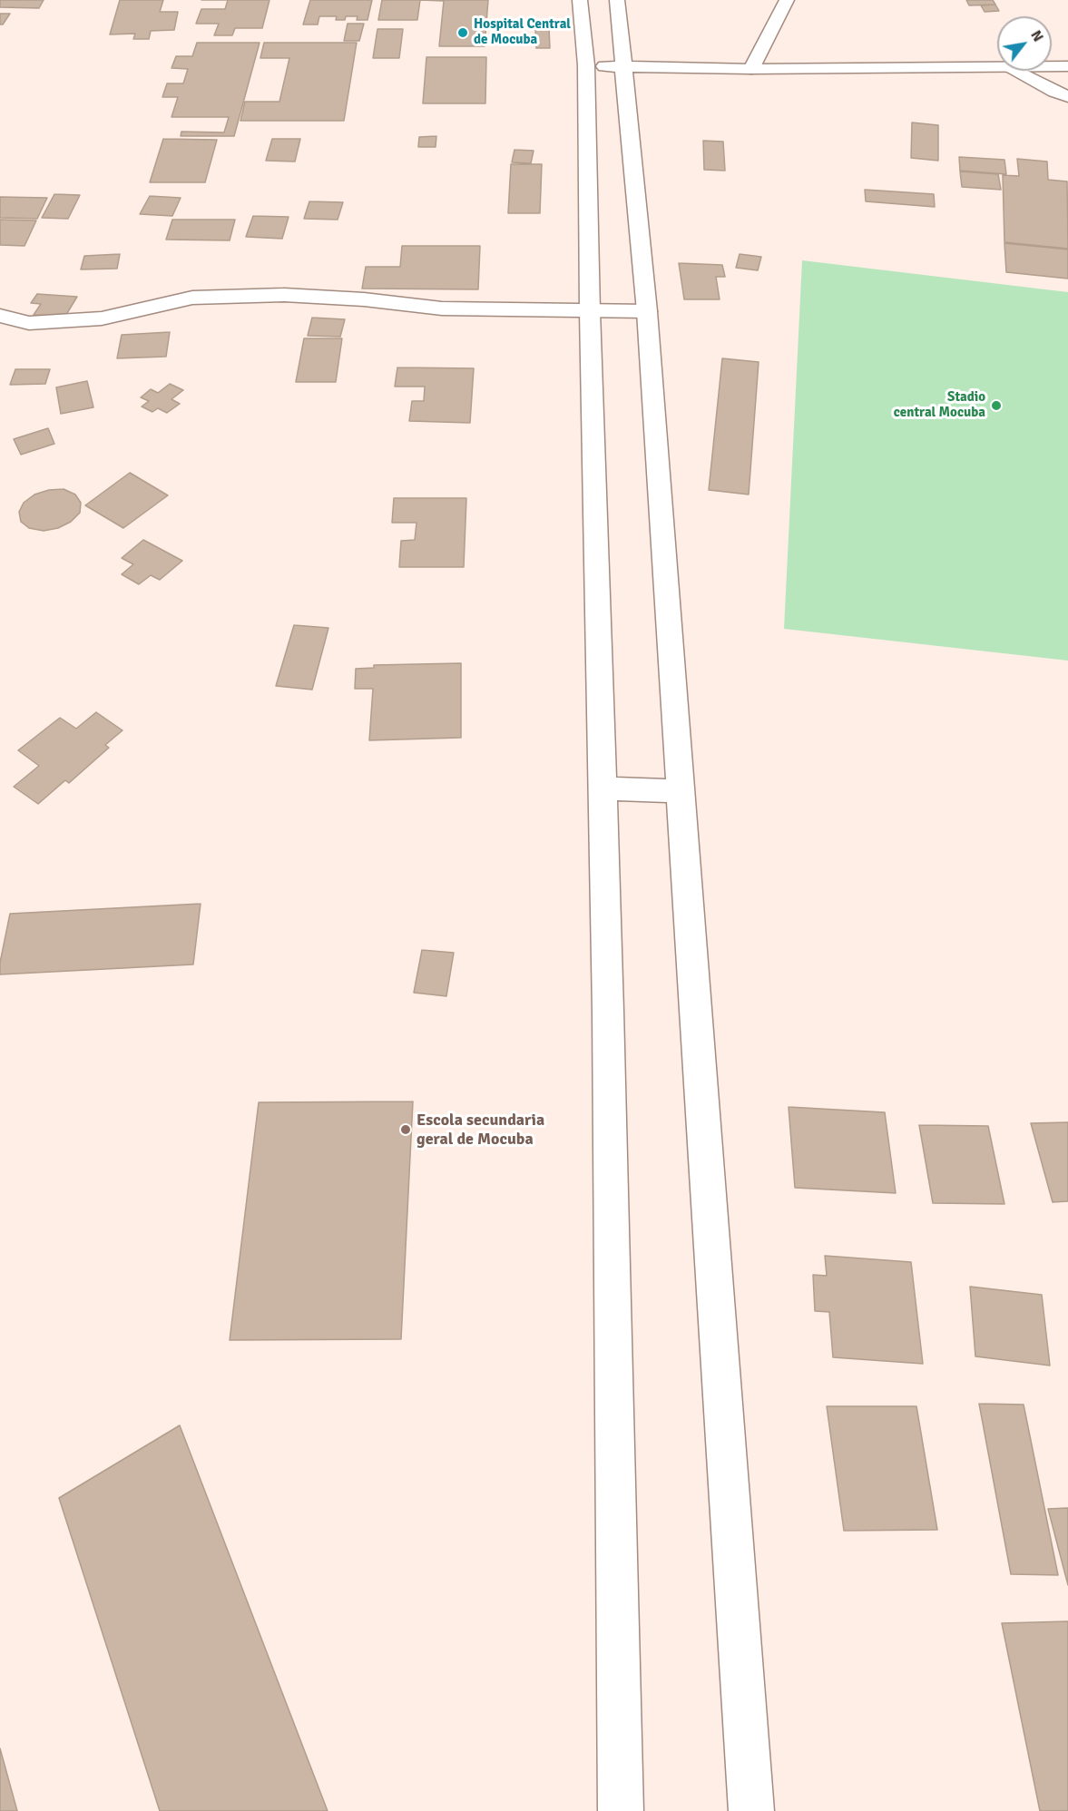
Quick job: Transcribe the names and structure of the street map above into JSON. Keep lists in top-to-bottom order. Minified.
{"places":["Hospital Central de Mocuba","Stadio central Mocuba","Escola secundaria geral de Mocuba"],"north":"top right"}
